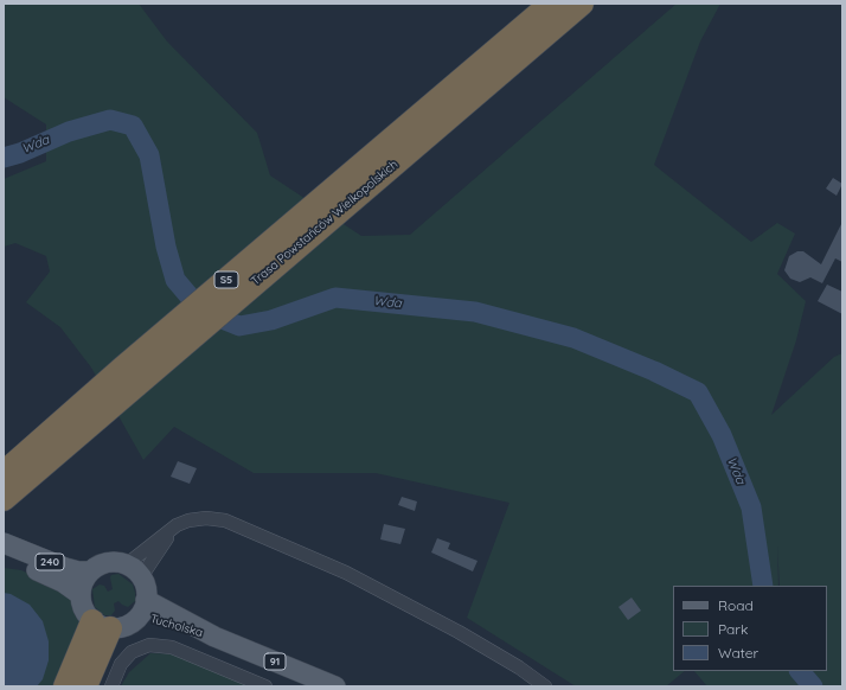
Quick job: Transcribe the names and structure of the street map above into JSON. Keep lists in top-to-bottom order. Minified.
{"streets":{"highway":["Trasa Powstańców Wielkopolskich","S5"],"main road":["240","Tucholska","91"]},"crossings":[["240","Tucholska"]],"water":["Wda"],"legend":["Road","Park","Water"]}
